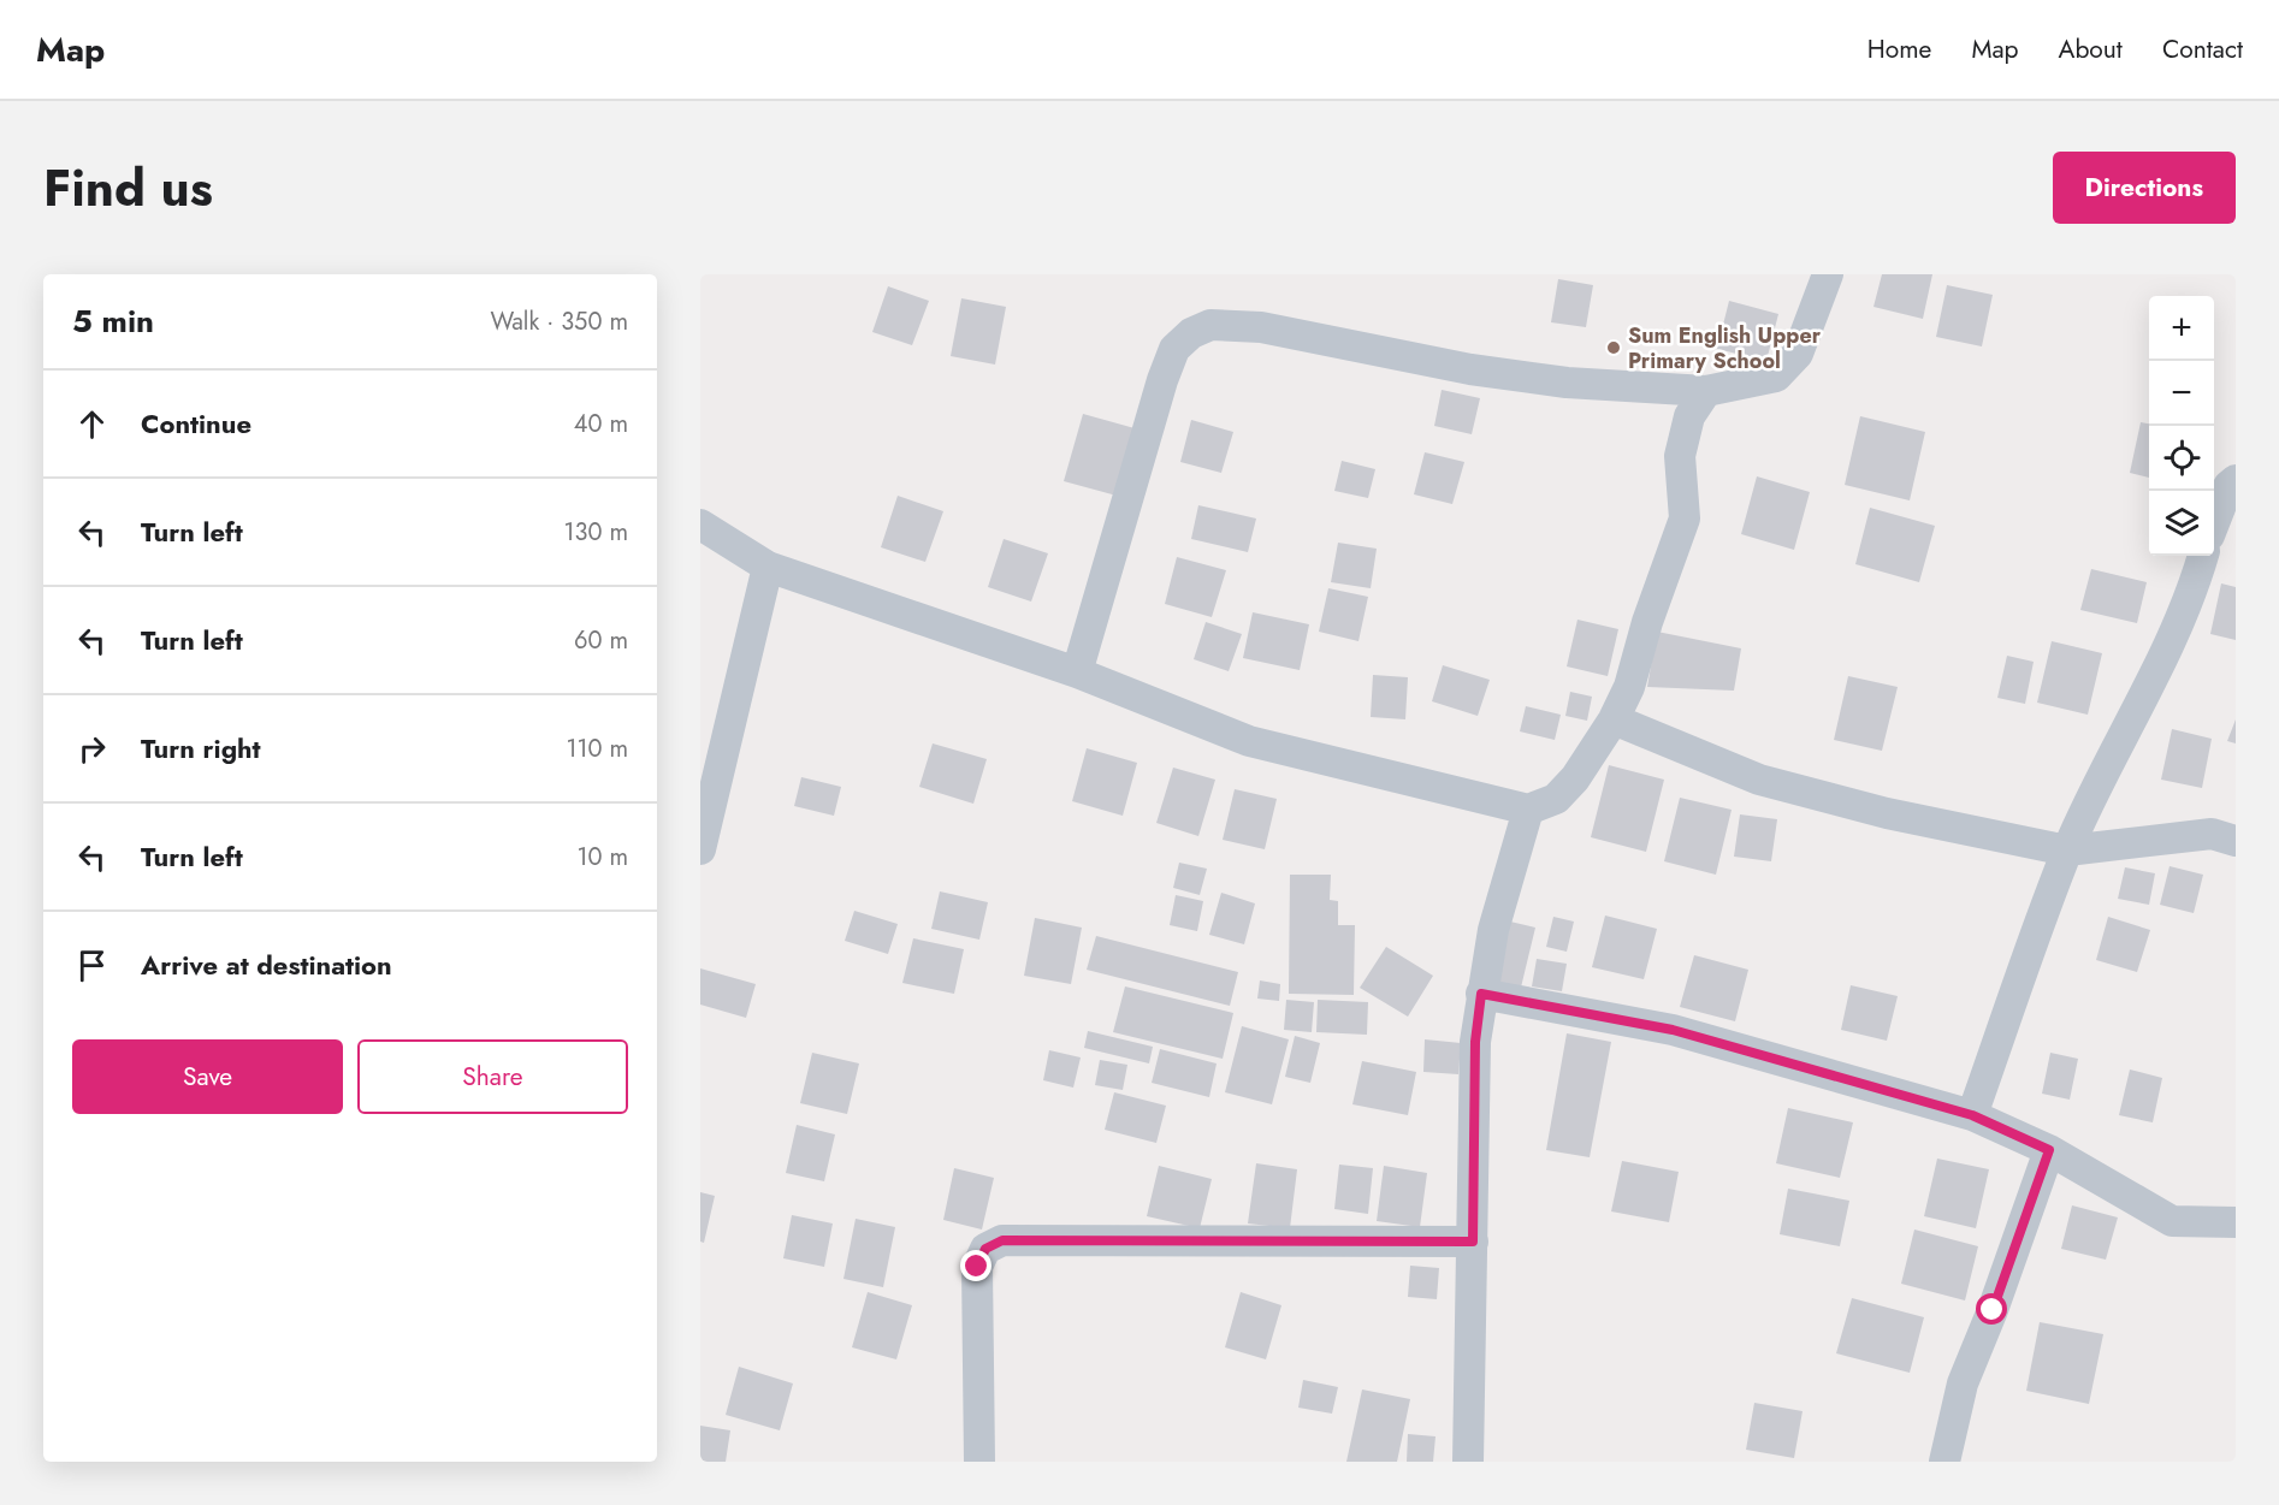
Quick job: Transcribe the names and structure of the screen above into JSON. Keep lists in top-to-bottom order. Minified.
{"places":["Sum English Upper Primary School"],"page":{"header":"Map","nav":["Home","Map","About","Contact"],"title":"Find us","buttons":["Directions",["Save","Share"]],"heading":["5 min","Walk · 350 m"],"map_buttons":["+","−"],"list":[["Continue","40 m"],["Turn left","130 m"],["Turn left","60 m"],["Turn right","110 m"],["Turn left","10 m"],"Arrive at destination"]}}
